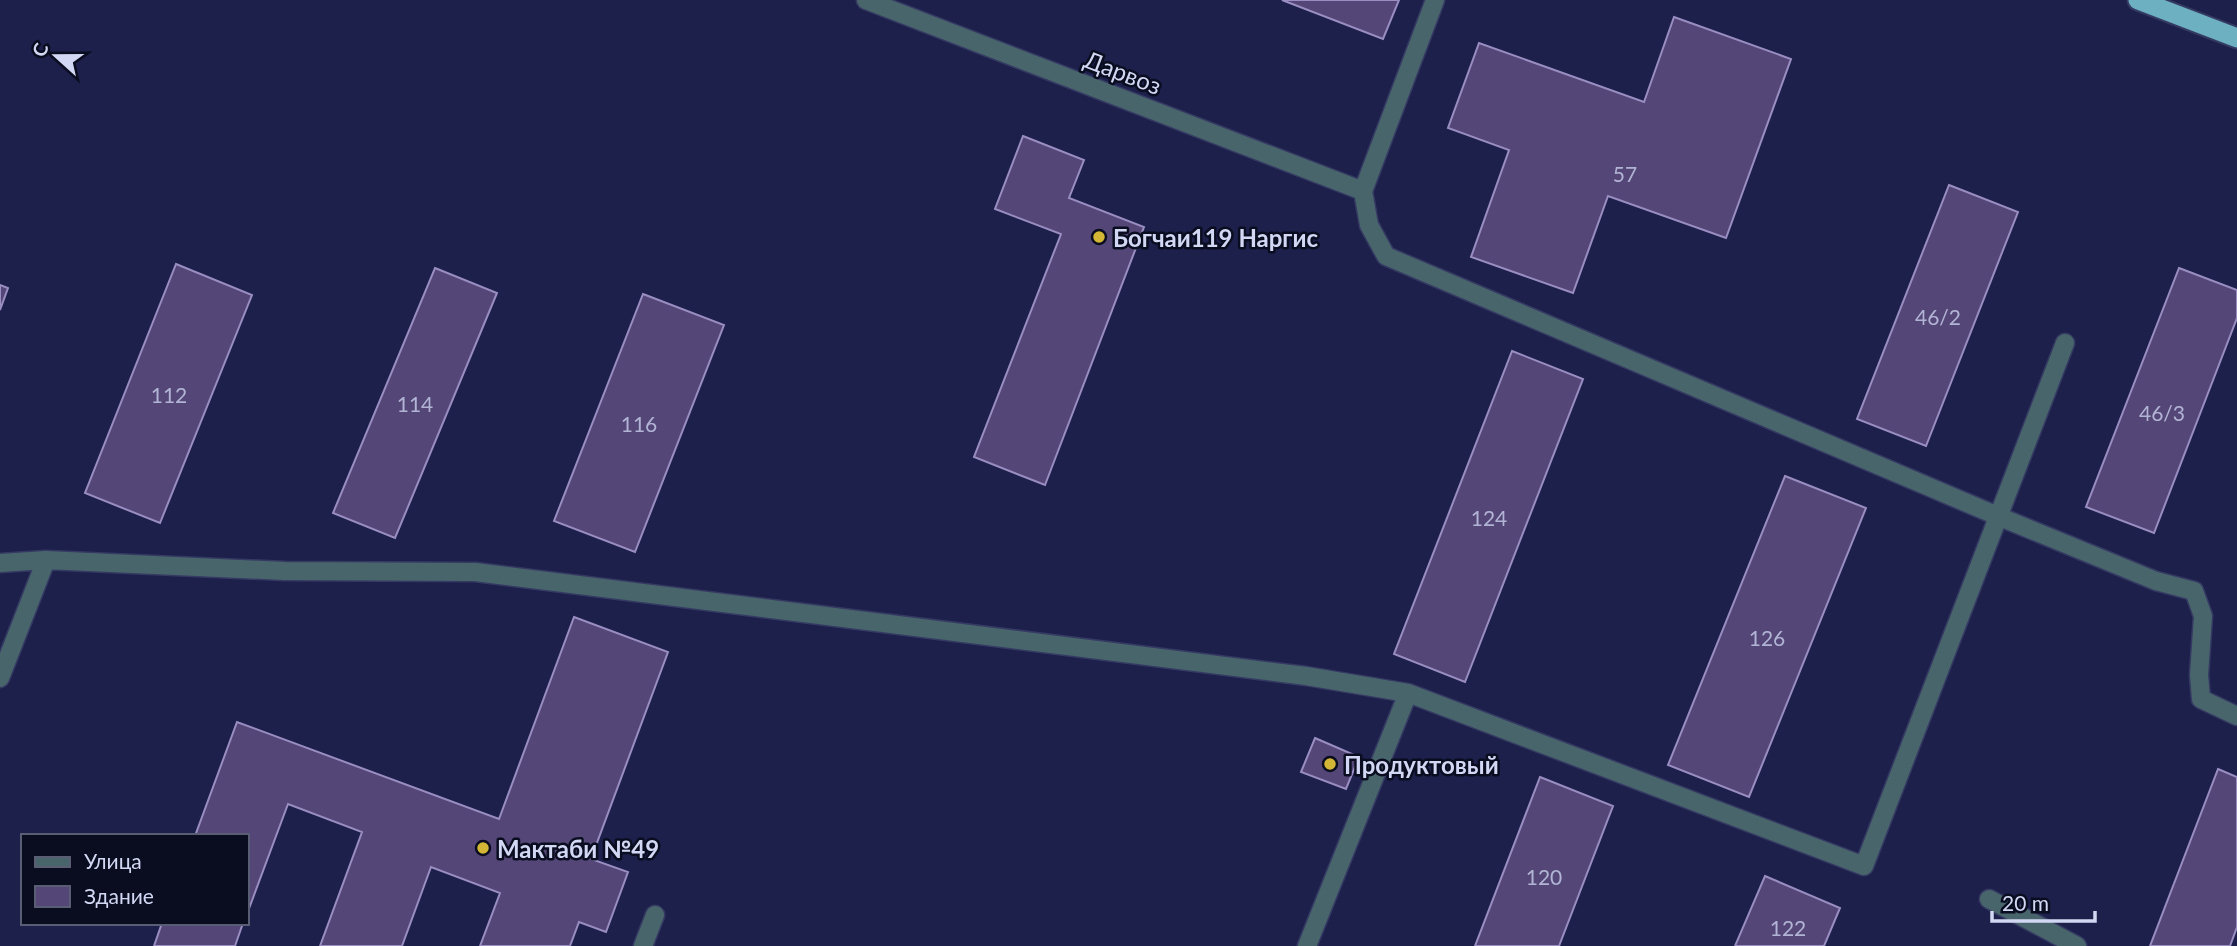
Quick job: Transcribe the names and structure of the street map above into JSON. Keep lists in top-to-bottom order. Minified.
{"streets":{"street":["Дарвоз"]},"places":["Богчаи119 Наргис","Продуктовый","Мактаби №49"],"house_numbers":["57","46/2","112","114","46/3","116","124","126","120","122"],"legend":["Улица","Здание"],"scale_bar":"20 m","north":"left"}
